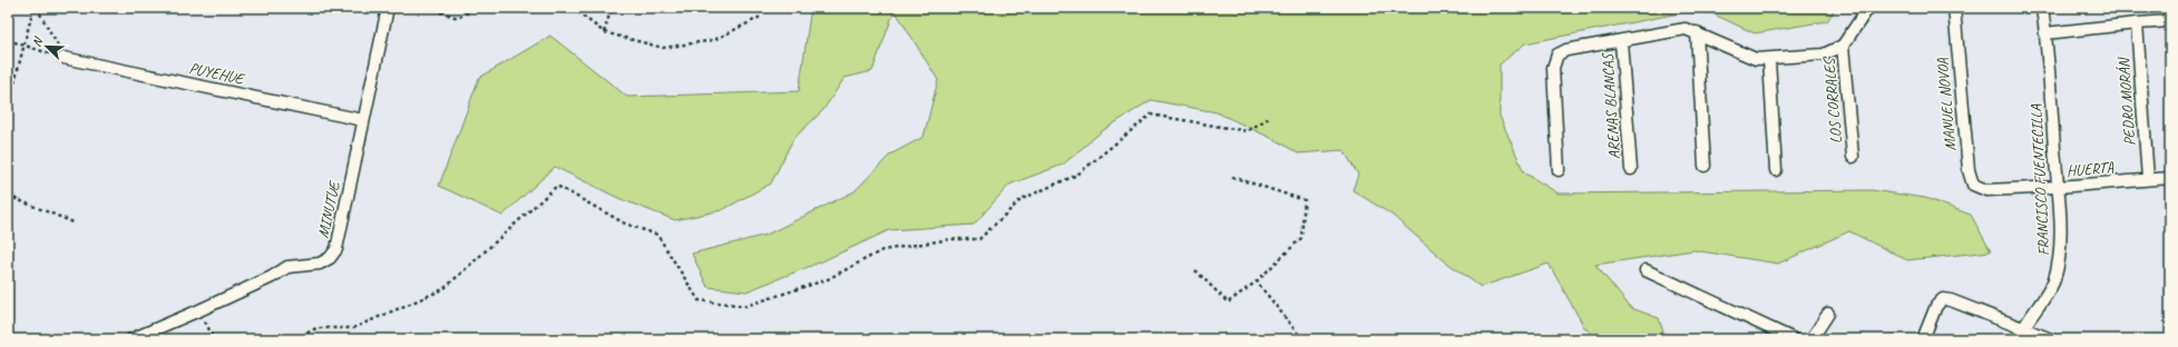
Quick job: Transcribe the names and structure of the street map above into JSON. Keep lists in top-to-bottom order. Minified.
{"streets":{"street":["PUYEHUE","LOS CORRALES","PEDRO MORÁN","MANUEL NOVOA","ARENAS BLANCAS","HUERTA","FRANCISCO FUENTECILLA","MINUTUE"]},"crossings":[["PUYEHUE","MINUTUE"],["LOS CORRALES","ARENAS BLANCAS"],["PEDRO MORÁN","HUERTA"],["MANUEL NOVOA","HUERTA"],["HUERTA","FRANCISCO FUENTECILLA"]],"north":"top left"}
